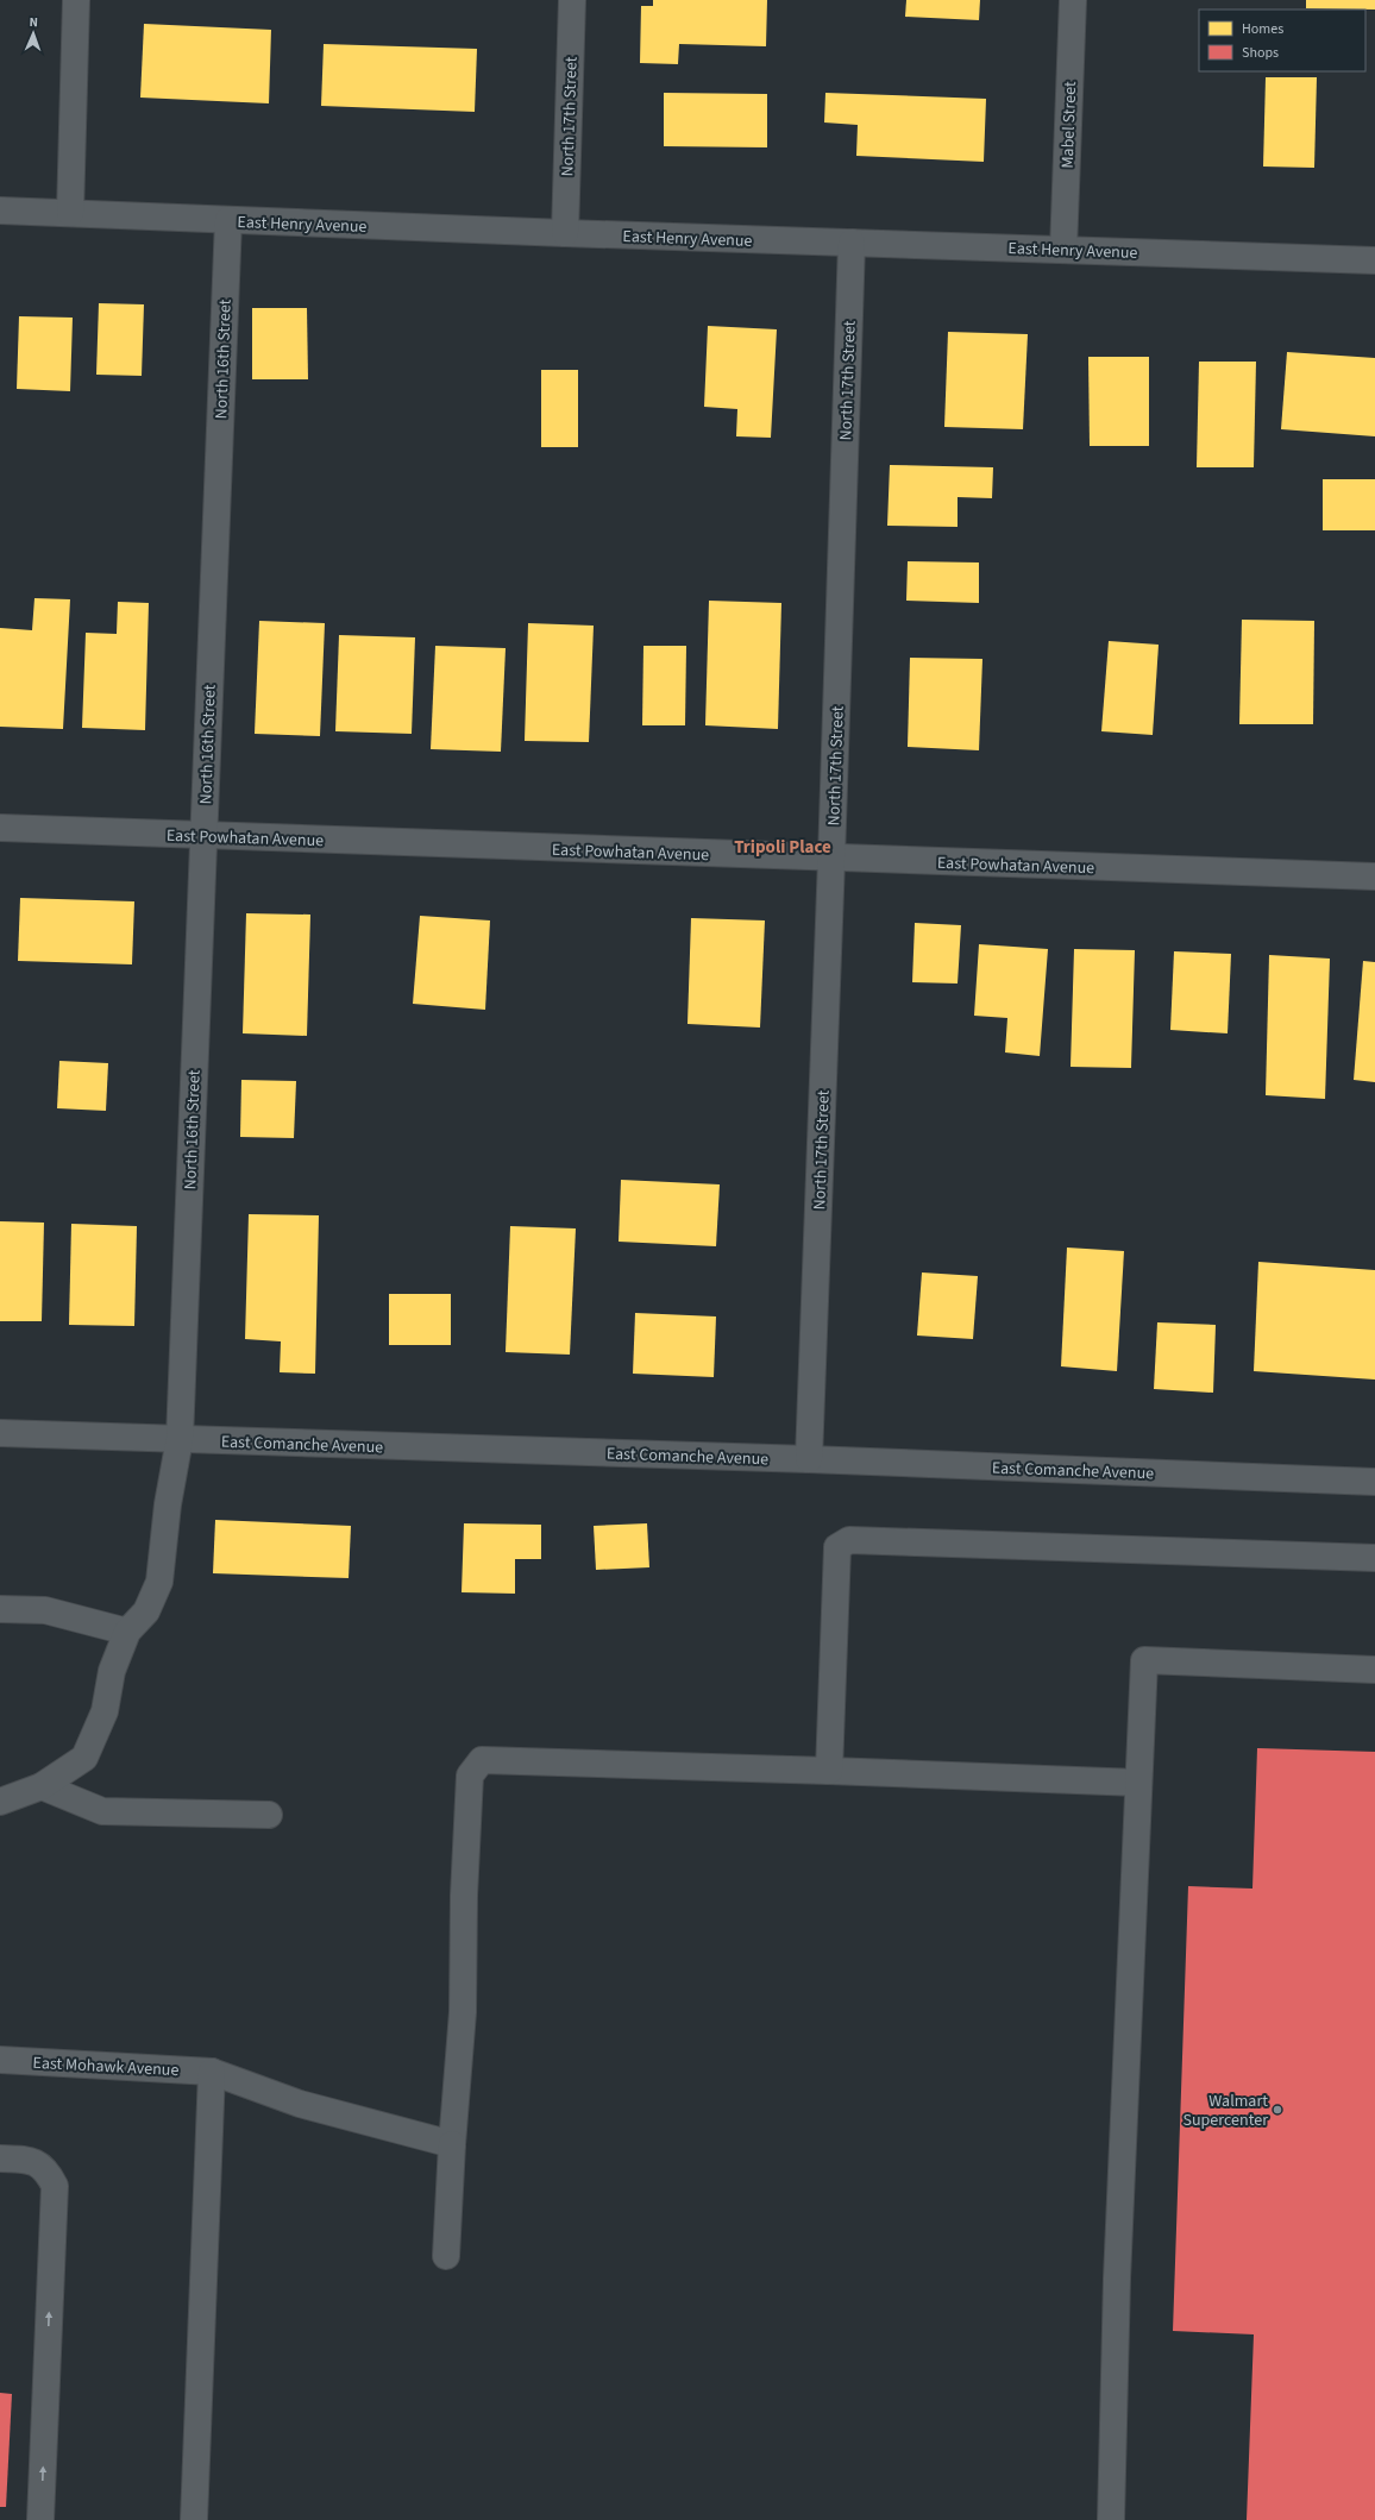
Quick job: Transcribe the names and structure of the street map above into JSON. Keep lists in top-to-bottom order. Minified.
{"streets":{"street":["North 17th Street","Mabel Street","East Henry Avenue","North 16th Street","East Powhatan Avenue","East Comanche Avenue","East Mohawk Avenue"]},"crossings":[["North 17th Street","East Henry Avenue"],["North 17th Street","East Powhatan Avenue"],["North 17th Street","East Comanche Avenue"],["Mabel Street","East Henry Avenue"],["East Henry Avenue","North 16th Street"],["North 16th Street","East Powhatan Avenue"],["North 16th Street","East Comanche Avenue"]],"districts":["Tripoli Place"],"places":["Walmart Supercenter"],"legend":["Homes","Shops"],"north":"top"}
